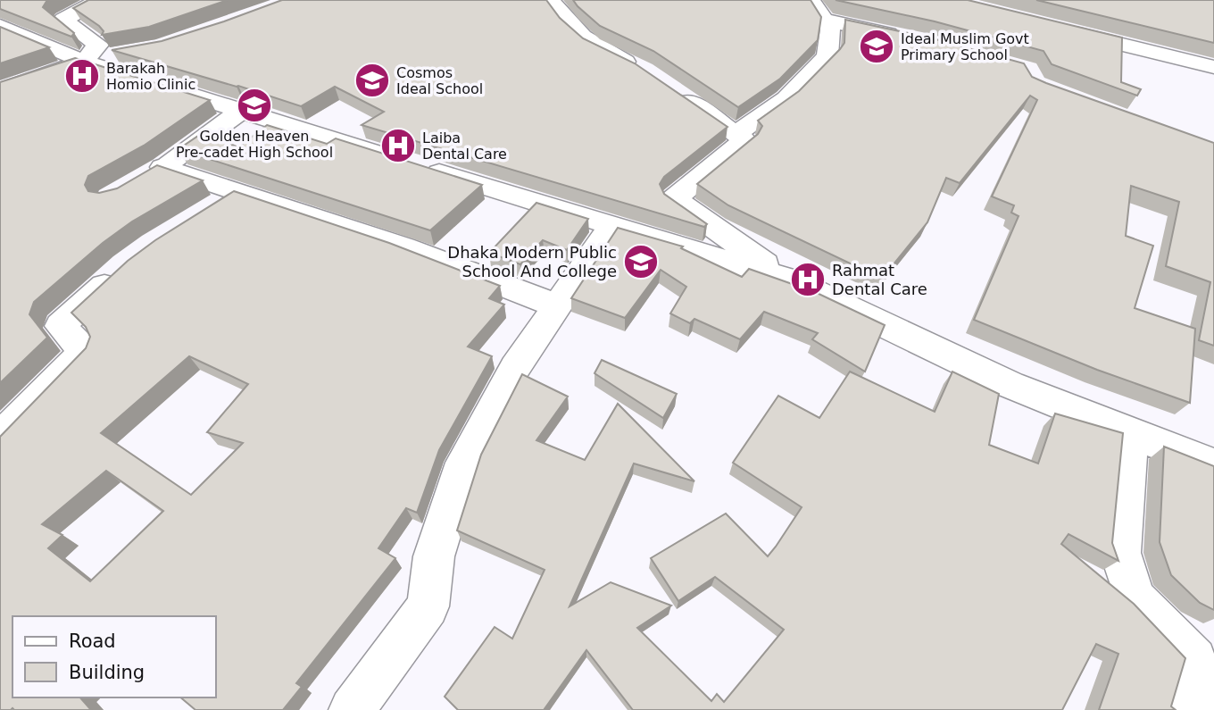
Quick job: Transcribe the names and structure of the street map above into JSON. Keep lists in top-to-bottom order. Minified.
{"places":{"school or university":["Ideal Muslim Govt Primary School","Cosmos Ideal School","Golden Heaven Pre-cadet High School","Dhaka Modern Public School And College"],"hospital":["Barakah Homio Clinic","Laiba Dental Care","Rahmat Dental Care"]},"legend":["Road","Building"]}
